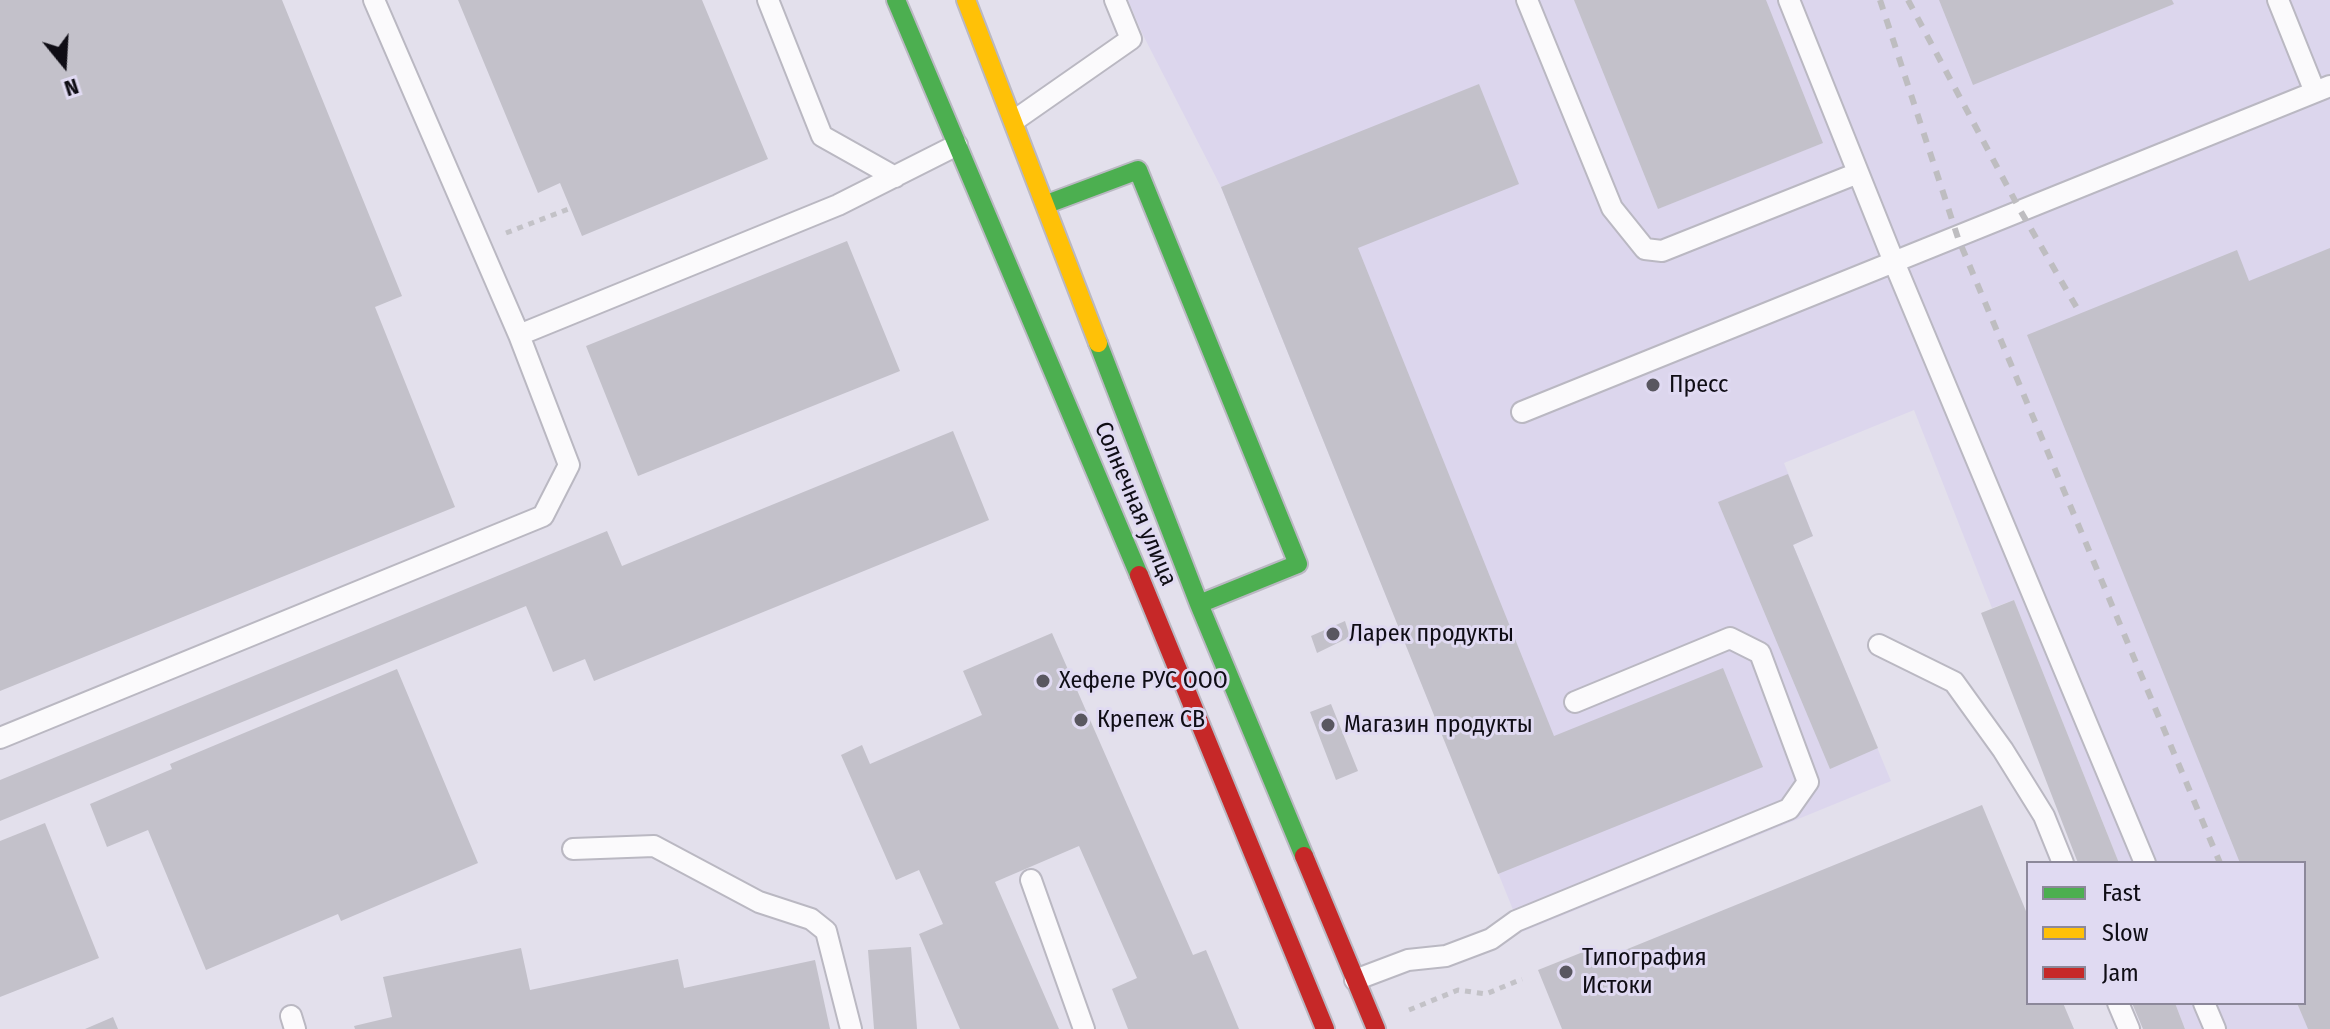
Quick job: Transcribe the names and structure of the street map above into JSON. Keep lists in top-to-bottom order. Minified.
{"streets":{"main road":["Солнечная улица"]},"places":["Пресс","Ларек продукты","Хефеле РУС ООО","Крепеж СВ","Магазин продукты","Типография Истоки"],"legend":["Fast","Slow","Jam"],"north":"bottom"}
